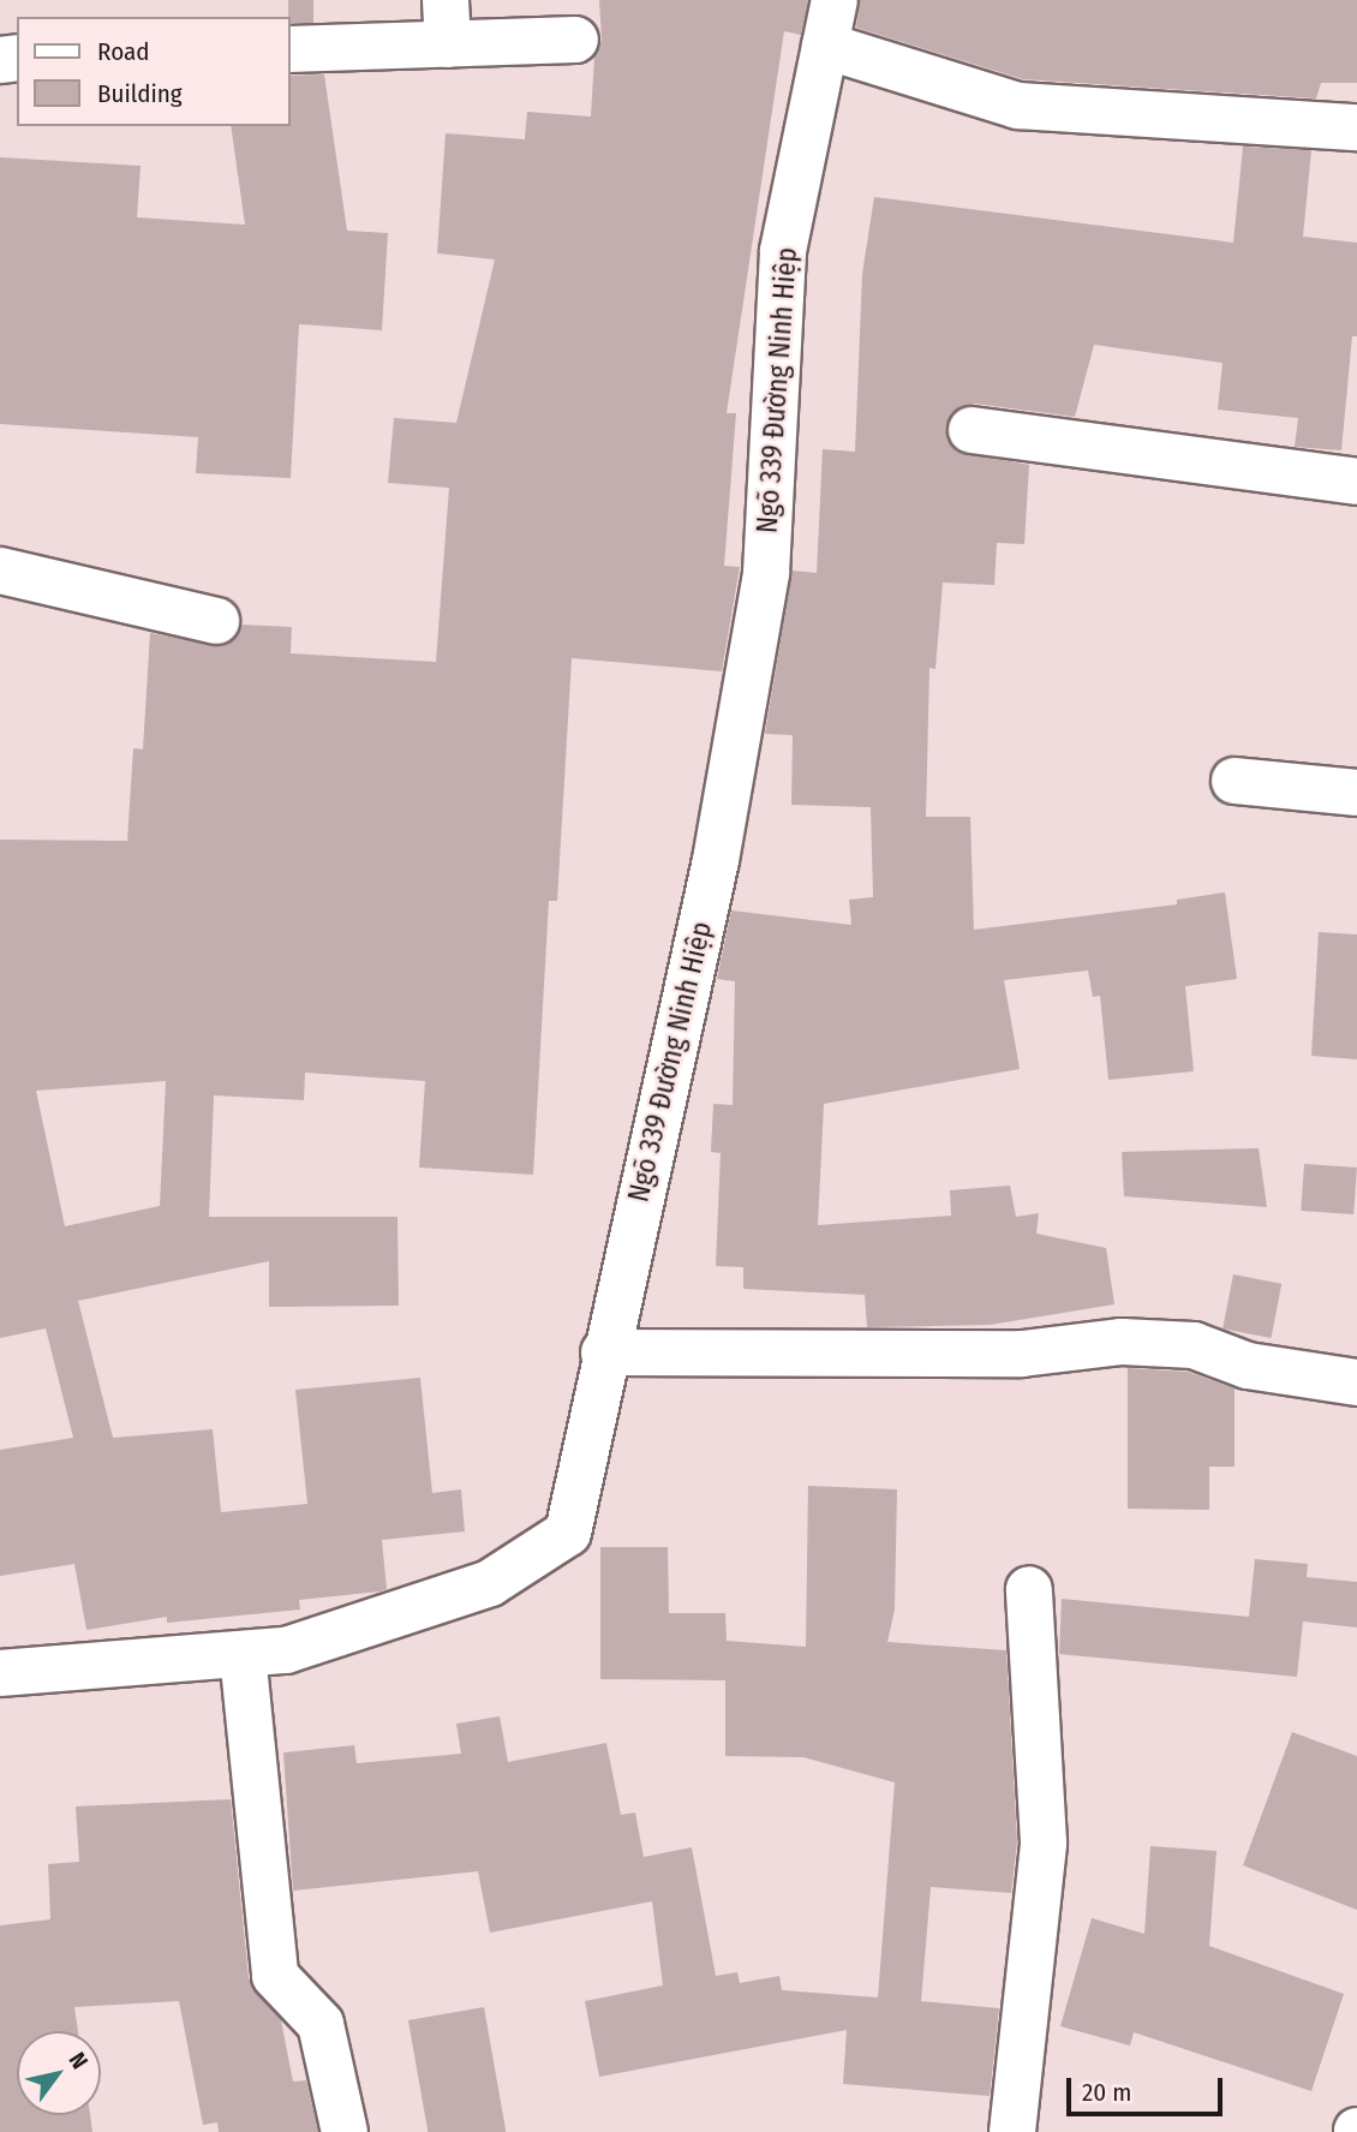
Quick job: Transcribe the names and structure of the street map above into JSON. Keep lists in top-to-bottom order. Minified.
{"streets":{"street":["Ngõ 339 Đường Ninh Hiệp"]},"legend":["Road","Building"],"scale_bar":"20 m","north":"top right"}
